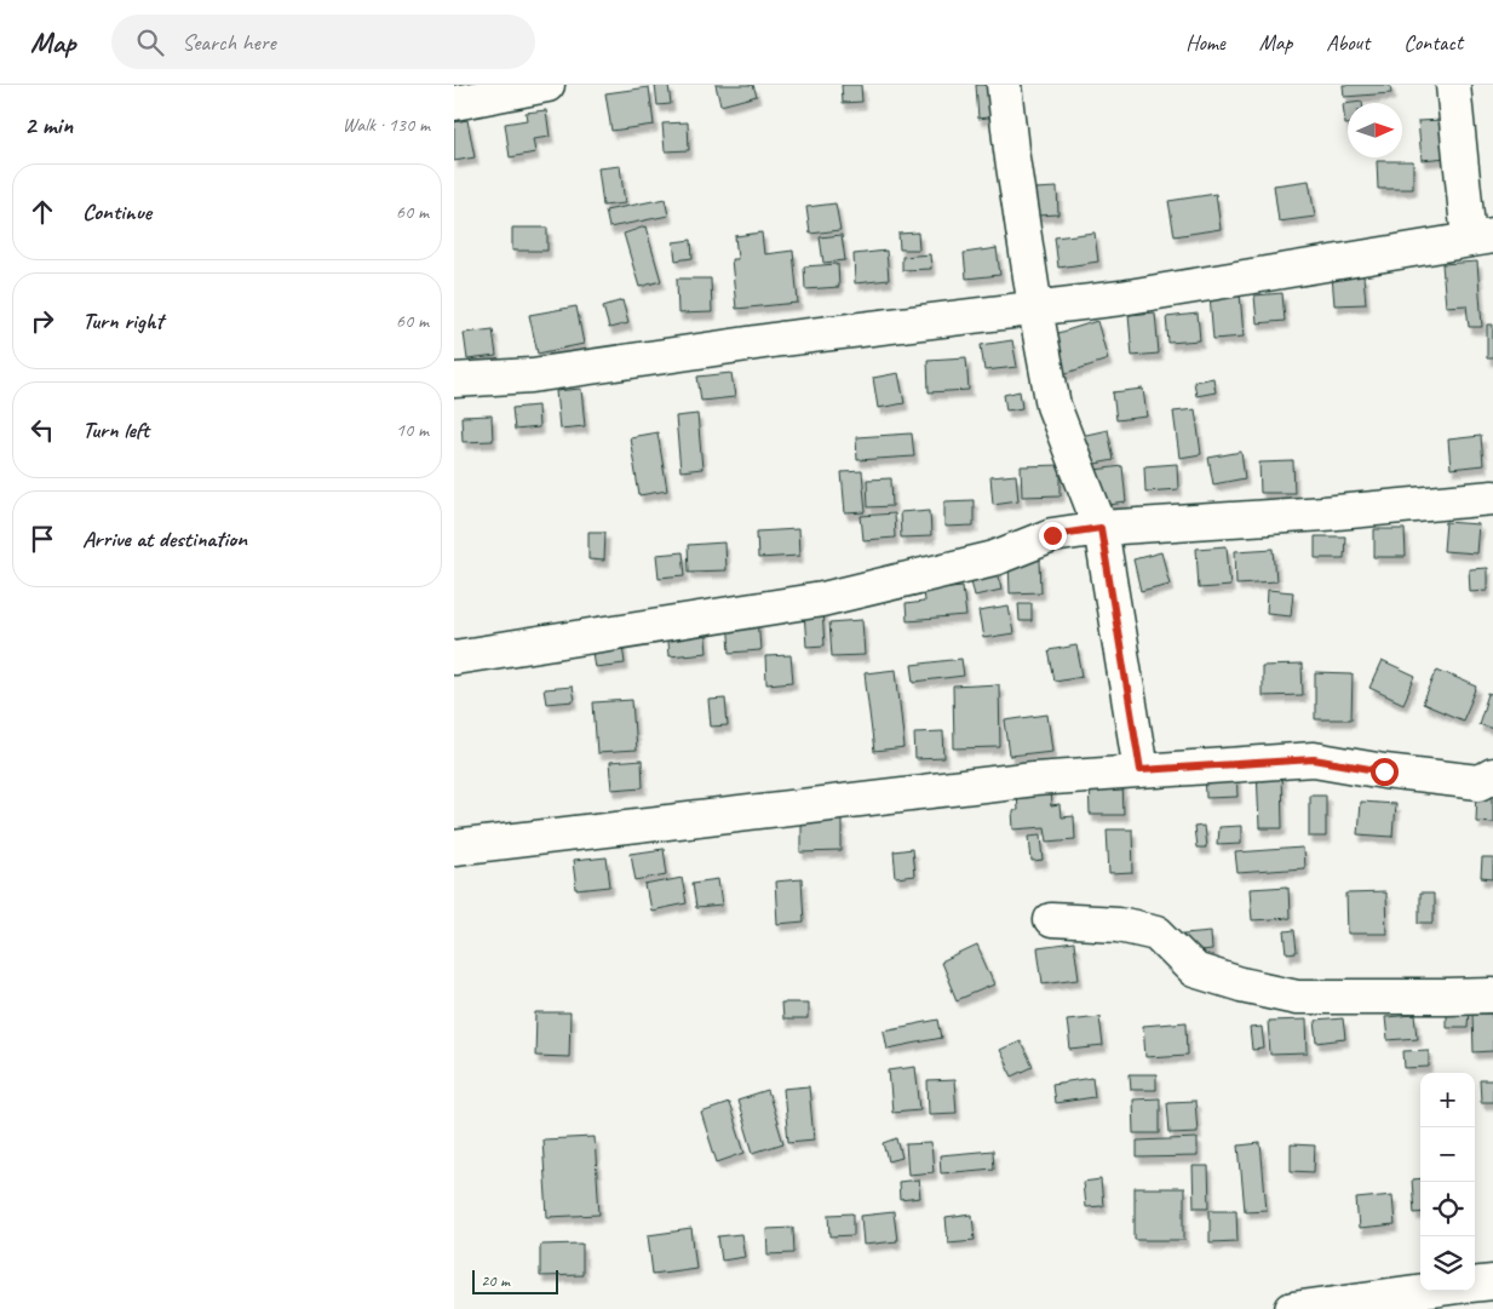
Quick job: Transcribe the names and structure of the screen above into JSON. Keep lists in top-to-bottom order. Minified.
{"scale_bar":"20 m","north":"right","page":{"header":"Map","search":"Search here","nav":["Home","Map","About","Contact"],"heading":["2 min","Walk · 130 m"],"list":[["Continue","60 m"],["Turn right","60 m"],["Turn left","10 m"],"Arrive at destination"],"map_buttons":["+","−"],"scale":"20 m"}}
